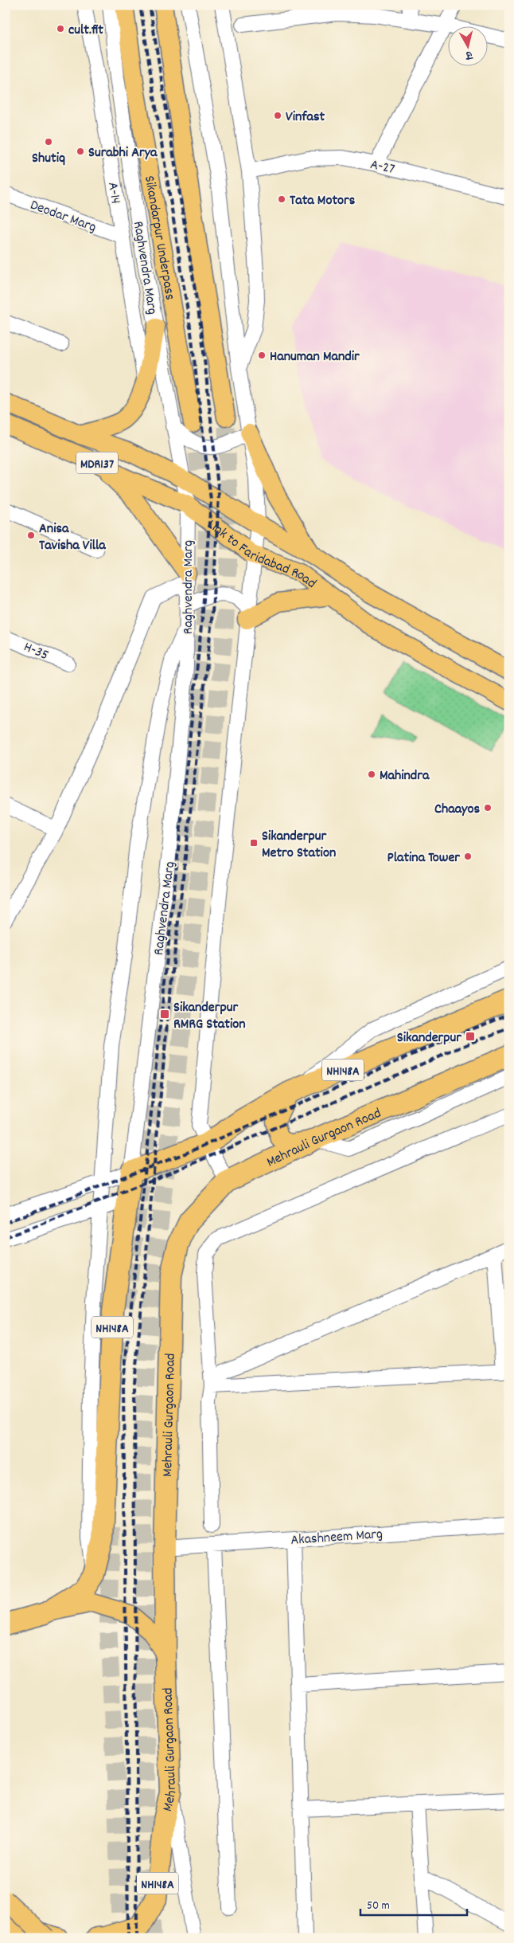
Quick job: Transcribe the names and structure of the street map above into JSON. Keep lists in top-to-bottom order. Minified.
{"streets":{"highway":["NH148A","Mehrauli Gurgaon Road"],"main road":["Sikandarpur Underpass","MDR137","Link to Faridabad Road"],"street":["A-27","A-14","Deodar Marg","Raghvendra Marg","H-35","Akashneem Marg"]},"crossings":[["A-14","Deodar Marg"],["Raghvendra Marg","Link to Faridabad Road"],["Raghvendra Marg","NH148A"],["Mehrauli Gurgaon Road","Akashneem Marg"]],"places":{"other":["cult.fit","Vinfast","Shutiq","Surabhi Arya","Tata Motors","Hanuman Mandir","Anisa Tavisha Villa","Mahindra","Chaayos","Platina Tower"],"transit":["Sikanderpur Metro Station","Sikanderpur RMRG Station","Sikanderpur"]},"scale_bar":"50 m","north":"bottom"}
